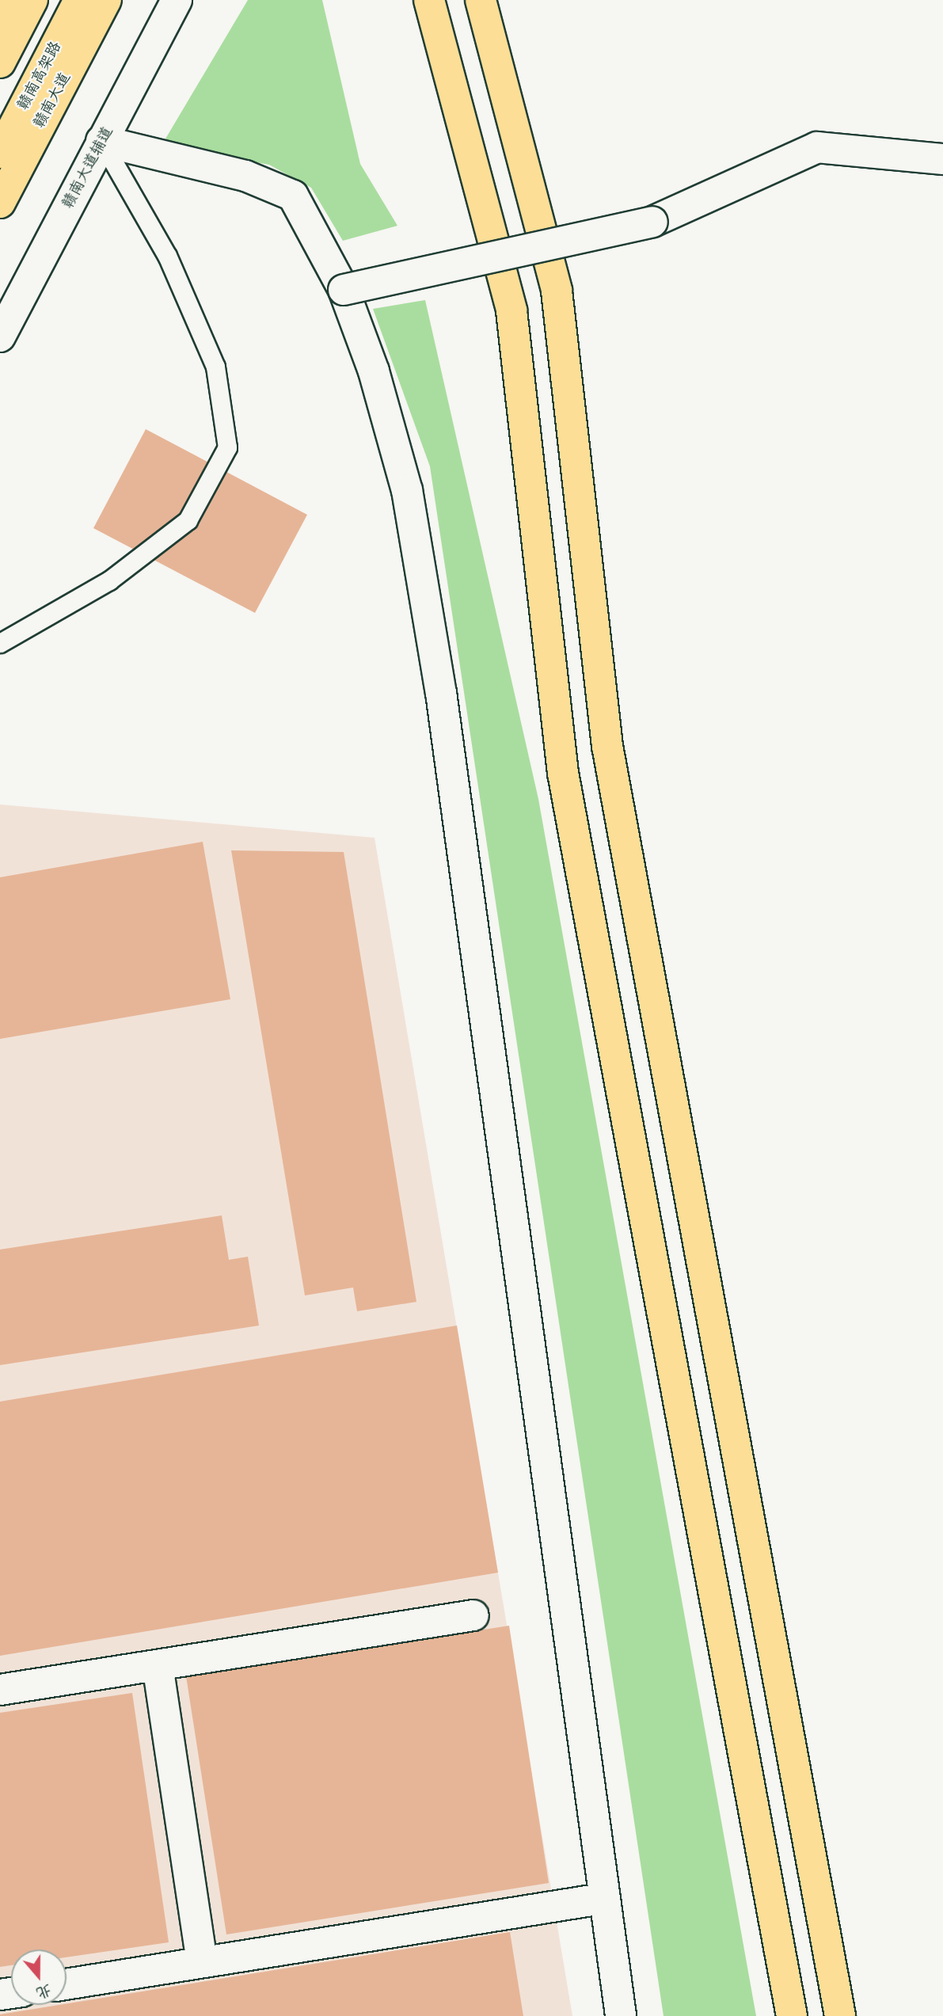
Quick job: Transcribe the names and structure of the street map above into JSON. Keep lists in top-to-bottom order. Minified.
{"streets":{"main road":["赣南高架路","赣南大道"],"street":["赣南大道辅道"]},"north":"bottom"}
